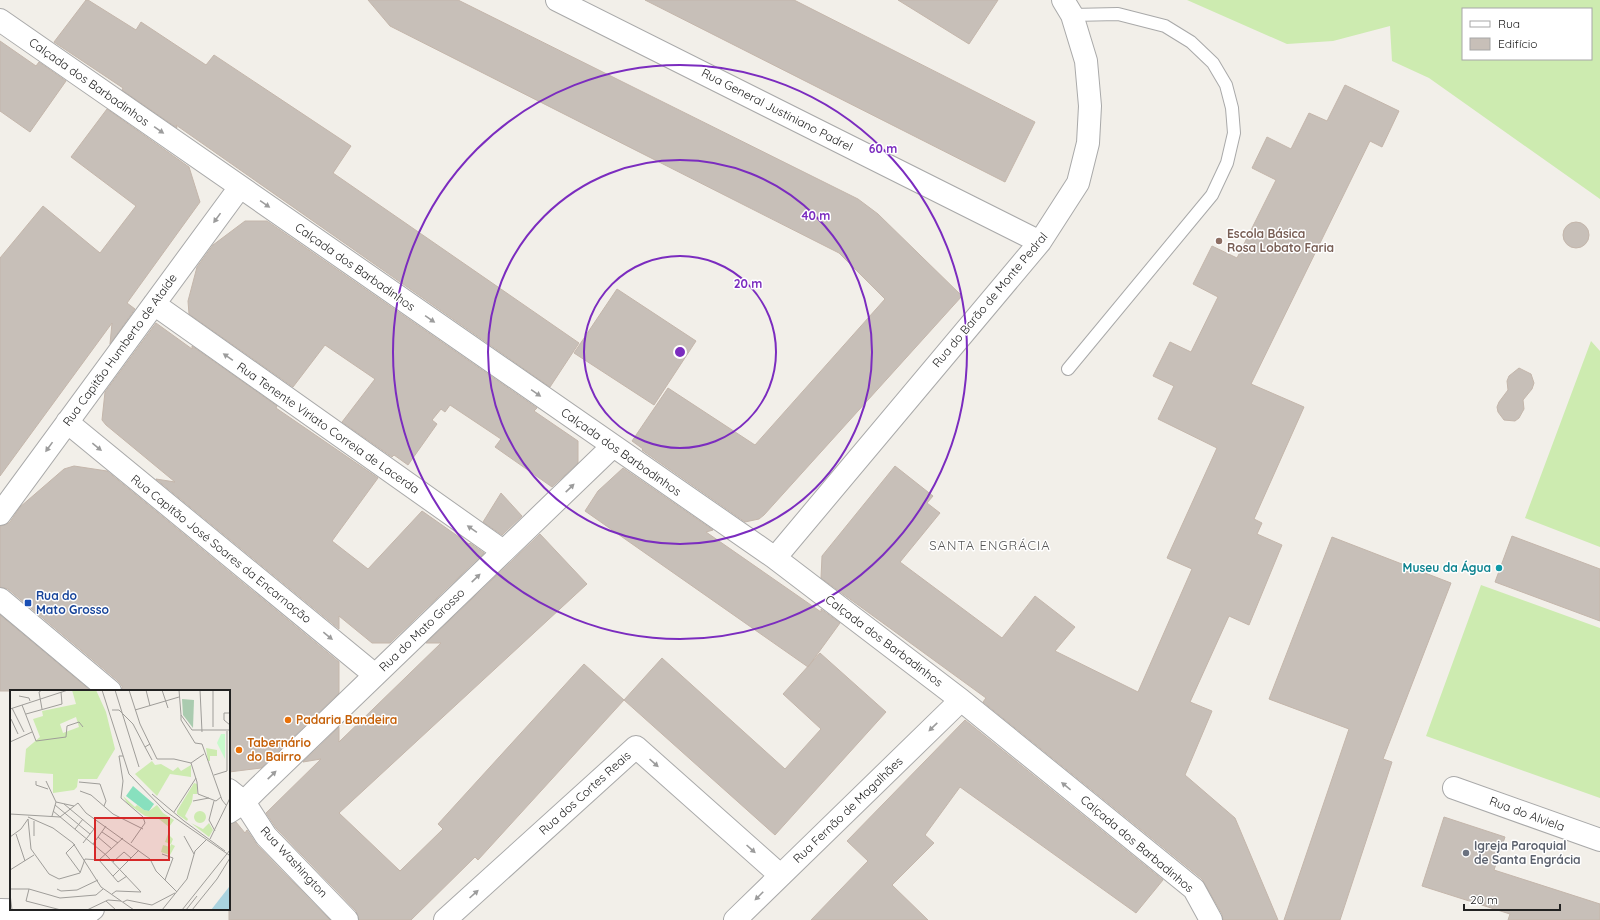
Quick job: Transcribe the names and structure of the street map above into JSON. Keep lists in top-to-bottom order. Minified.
{"streets":{"street":["Calçada dos Barbadinhos","Rua General Justiniano Padrel","Rua do Barão de Monte Pedral","Rua Capitão Humberto de Ataíde","Rua Tenente Viriato Correia de Lacerda","Rua Capitão José Soares da Encarnação","Rua do Mato Grosso","Rua dos Cortes Reais","Rua Fernão de Magalhães","Rua do Alviela","Rua Washington"]},"crossings":[["Calçada dos Barbadinhos","Rua do Barão de Monte Pedral"],["Calçada dos Barbadinhos","Rua Capitão Humberto de Ataíde"],["Calçada dos Barbadinhos","Rua do Mato Grosso"],["Calçada dos Barbadinhos","Rua Fernão de Magalhães"],["Rua General Justiniano Padrel","Rua do Barão de Monte Pedral"],["Rua Capitão Humberto de Ataíde","Rua Tenente Viriato Correia de Lacerda"],["Rua Capitão Humberto de Ataíde","Rua Capitão José Soares da Encarnação"],["Rua Tenente Viriato Correia de Lacerda","Rua do Mato Grosso"],["Rua Capitão José Soares da Encarnação","Rua do Mato Grosso"],["Rua do Mato Grosso","Rua Washington"],["Rua dos Cortes Reais","Rua Fernão de Magalhães"]],"one_way":["Rua Capitão Humberto de Ataíde","Rua Tenente Viriato Correia de Lacerda","Rua do Mato Grosso","Rua Fernão de Magalhães"],"districts":["SANTA ENGRÁCIA"],"places":{"other":["Escola Básica Rosa Lobato Faria","Museu da Água","Padaria Bandeira","Tabernário do Bairro","Igreja Paroquial de Santa Engrácia"],"transit":["Rua do Mato Grosso"]},"legend":["Rua","Edifício"],"scale_bar":"20 m","rings":["60 m","40 m","20 m"]}
